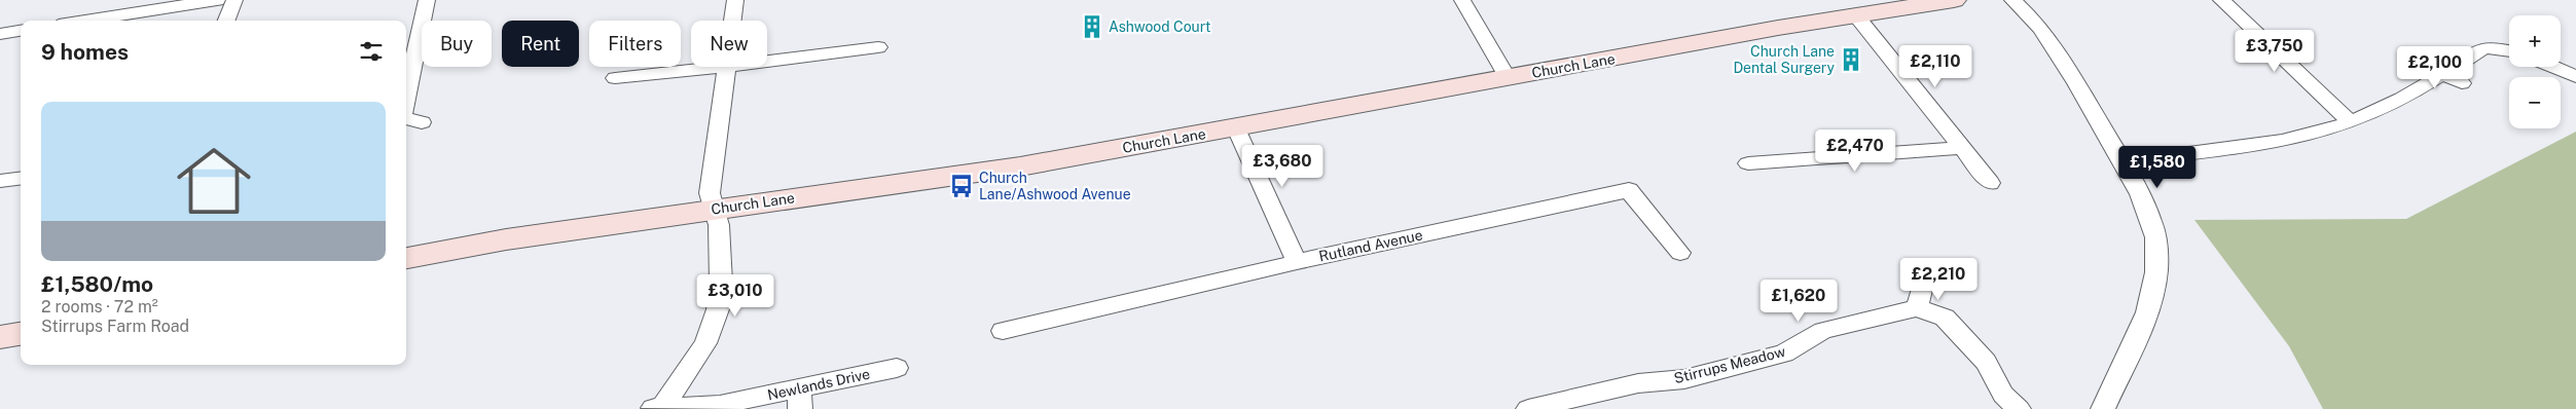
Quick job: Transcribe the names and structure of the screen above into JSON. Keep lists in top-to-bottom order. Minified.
{"streets":{"main road":["Church Lane"],"street":["Rutland Avenue","Stirrups Meadow","Newlands Drive"]},"places":{"building":["Ashwood Court","Church Lane Dental Surgery"],"bus stop":["Church Lane/Ashwood Avenue"]},"page":{"map_buttons":["+","−"],"chip":["Buy","Rent","Filters","New"],"heading":"9 homes","price":["£3,750","£2,110","£2,100","£2,470","£3,680","£1,580","£2,210","£3,010","£1,620"],"list":[{"name":"£1,580/mo","note":"2 rooms · 72 m² · Stirrups Farm Road"}]}}
